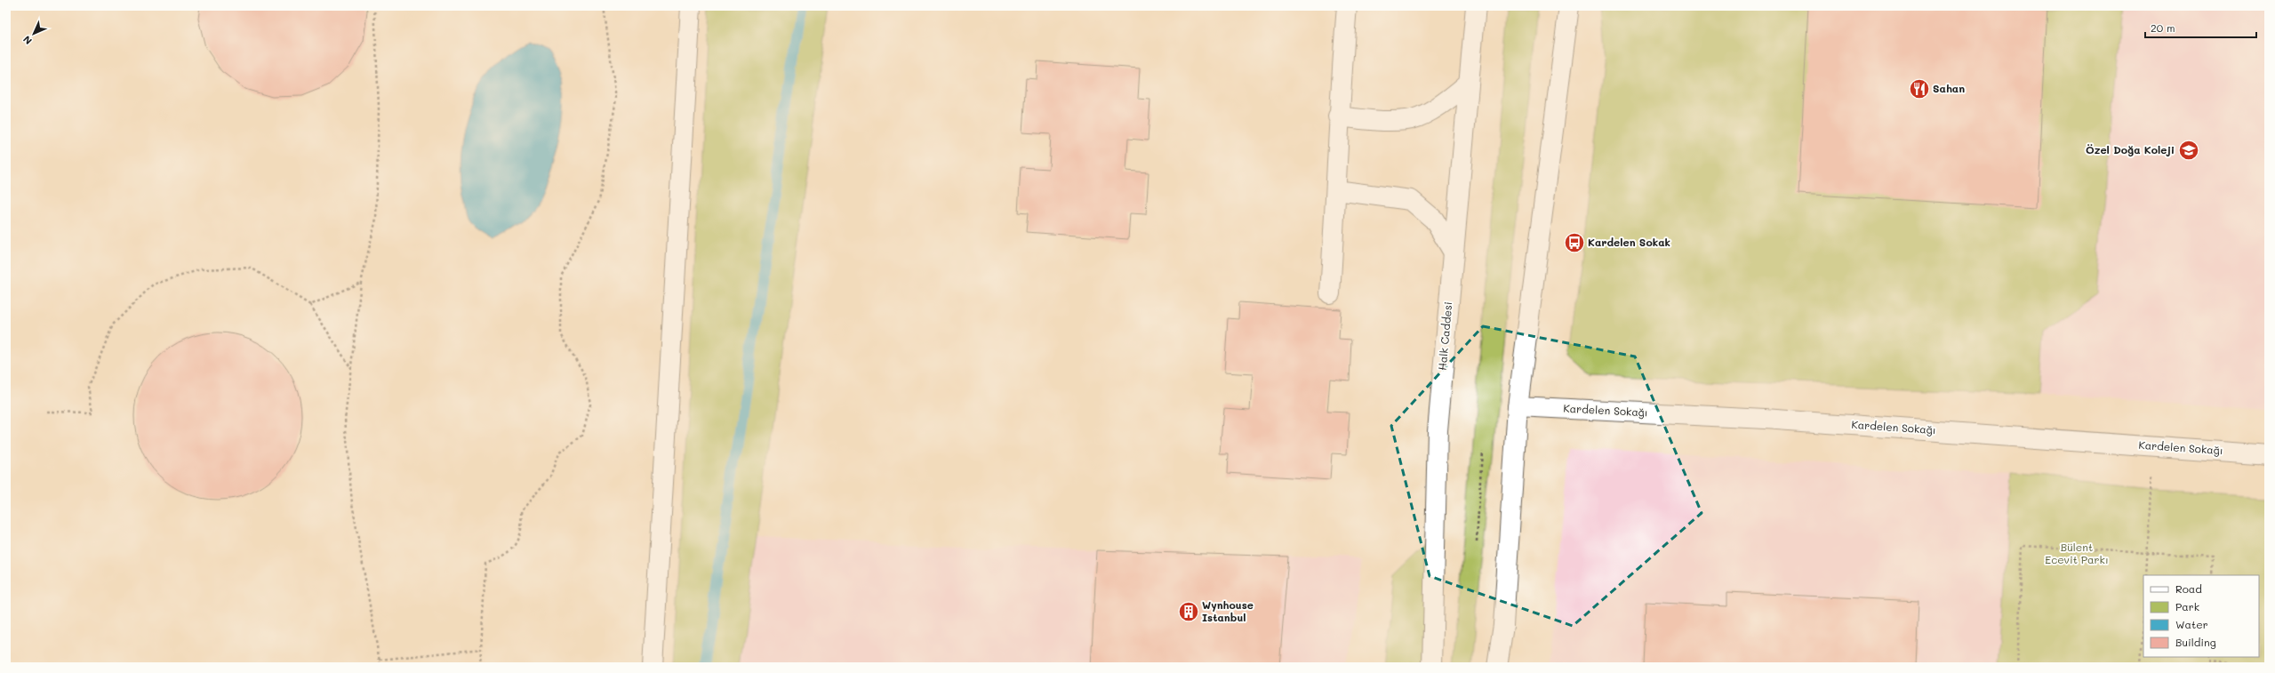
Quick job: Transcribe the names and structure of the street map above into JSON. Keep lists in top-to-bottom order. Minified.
{"streets":{"main road":["Halk Caddesi","Kardelen Sokağı"]},"parks":["Bülent Ecevit Parkı"],"places":{"restaurant":["Sahan"],"school or university":["Özel Doğa Koleji"],"bus stop":["Kardelen Sokak"],"building":["Wynhouse Istanbul"]},"legend":["Road","Park","Water","Building"],"scale_bar":"20 m","north":"bottom left"}
